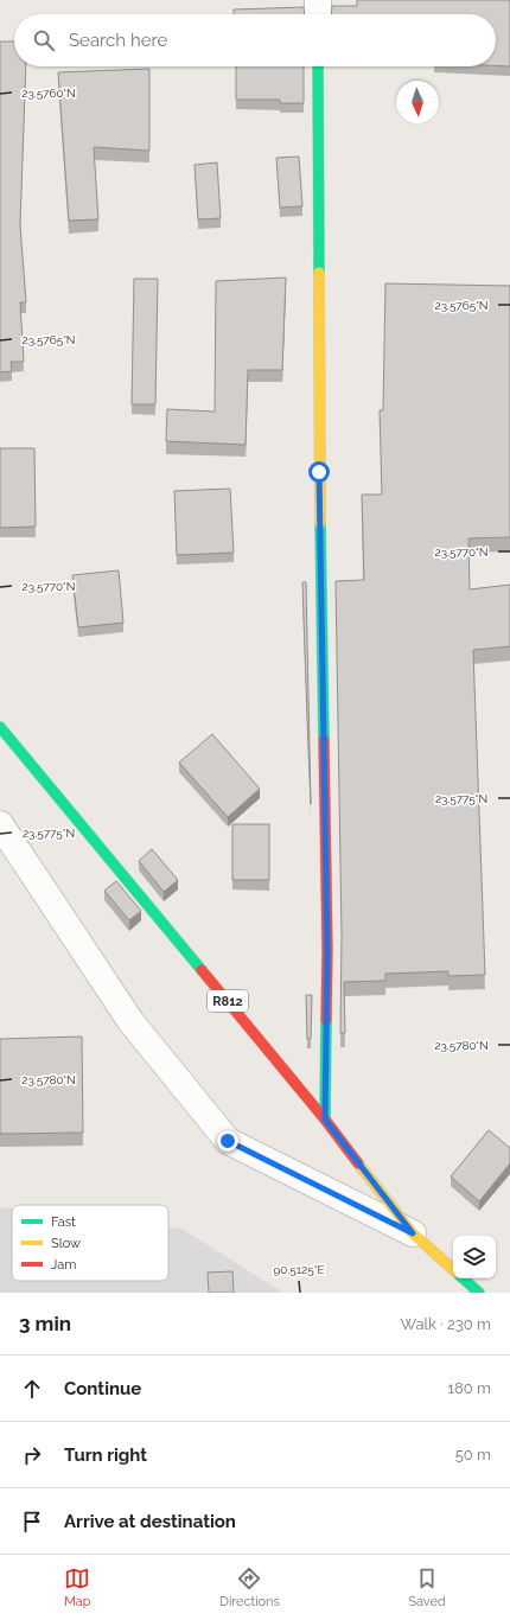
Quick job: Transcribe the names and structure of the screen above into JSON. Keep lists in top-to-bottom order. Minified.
{"streets":{"street":["R812"]},"legend":["Fast","Slow","Jam"],"north":"bottom","page":{"search":"Search here","heading":["3 min","Walk · 230 m"],"list":[["Continue","180 m"],["Turn right","50 m"],"Arrive at destination"],"nav":["Map","Directions","Saved"]},"coordinates":["23.5760°N","23.5765°N","23.5770°N","23.5775°N","23.5780°N","90.5125°E"]}
